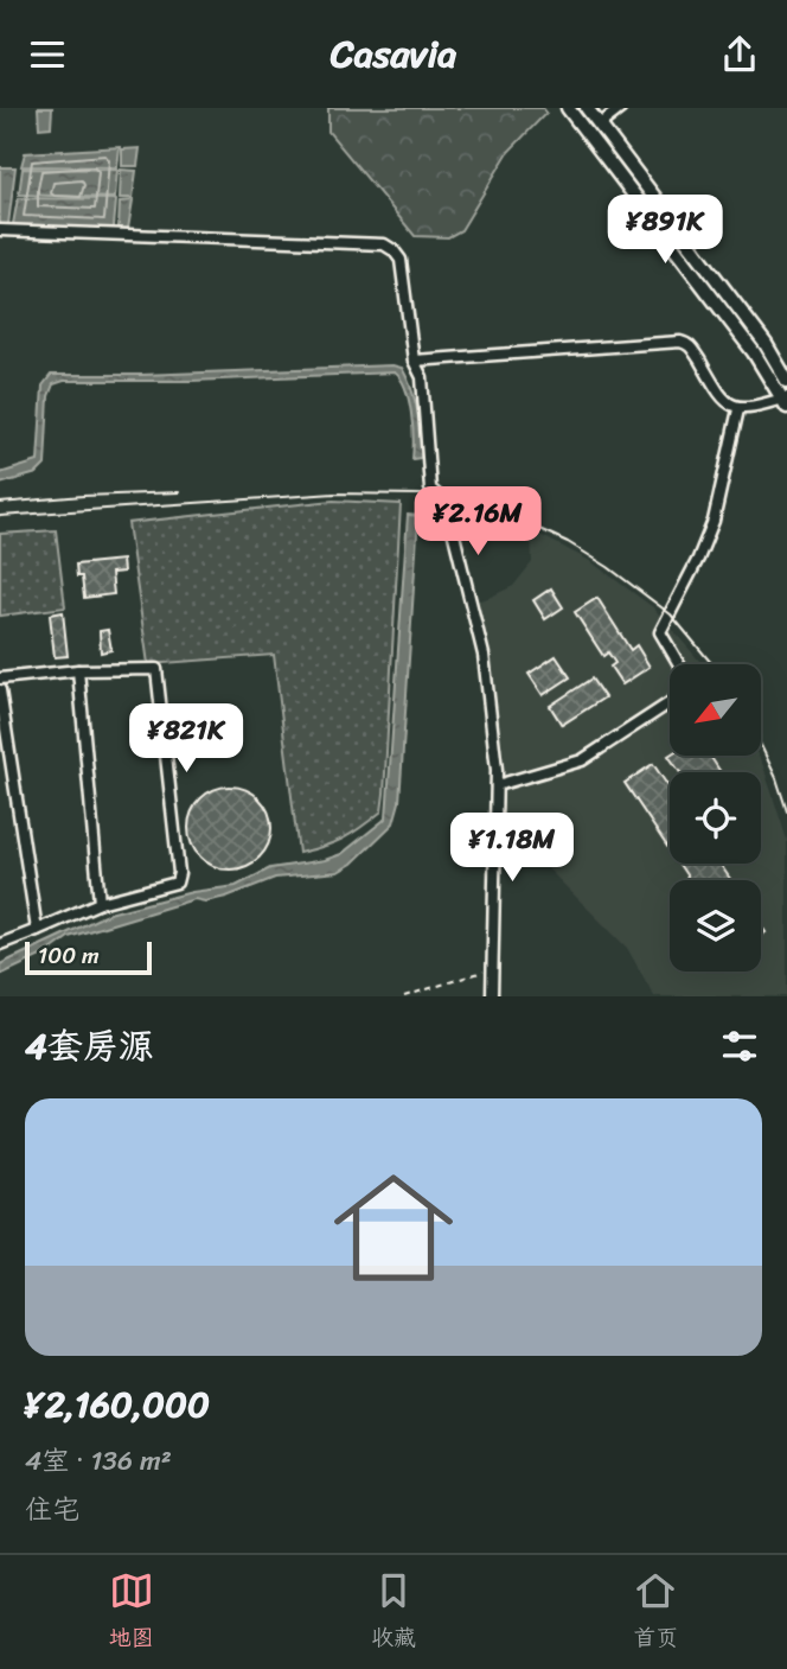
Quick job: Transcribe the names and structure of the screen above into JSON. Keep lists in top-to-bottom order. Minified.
{"scale_bar":"100 m","north":"bottom left","page":{"header":"Casavia","price":["¥891K","¥2.16M","¥821K","¥1.18M"],"scale":"100 m","heading":"4套房源","list":[{"name":"¥2,160,000","note":"4室 · 136 m² · 住宅"}],"tabs":["地图","收藏","首页"]}}
